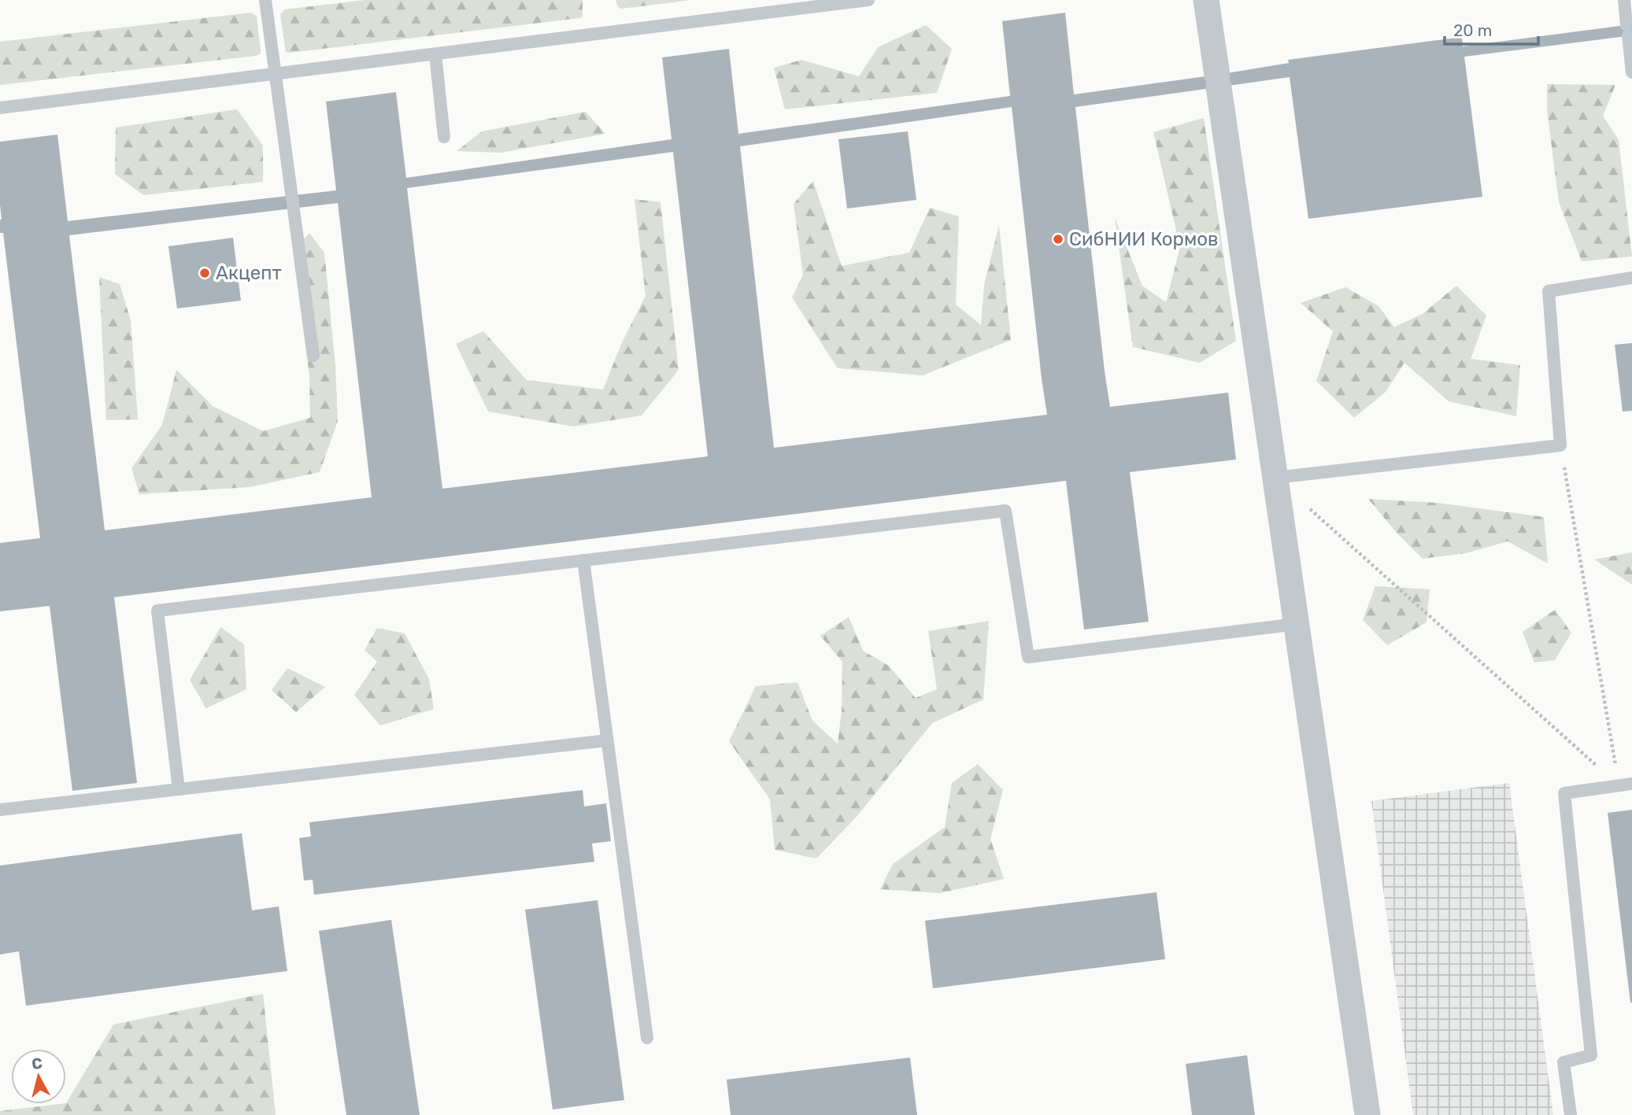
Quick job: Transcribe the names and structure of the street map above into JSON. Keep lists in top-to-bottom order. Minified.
{"places":["СибНИИ Кормов","Акцепт"],"scale_bar":"20 m","north":"top"}
